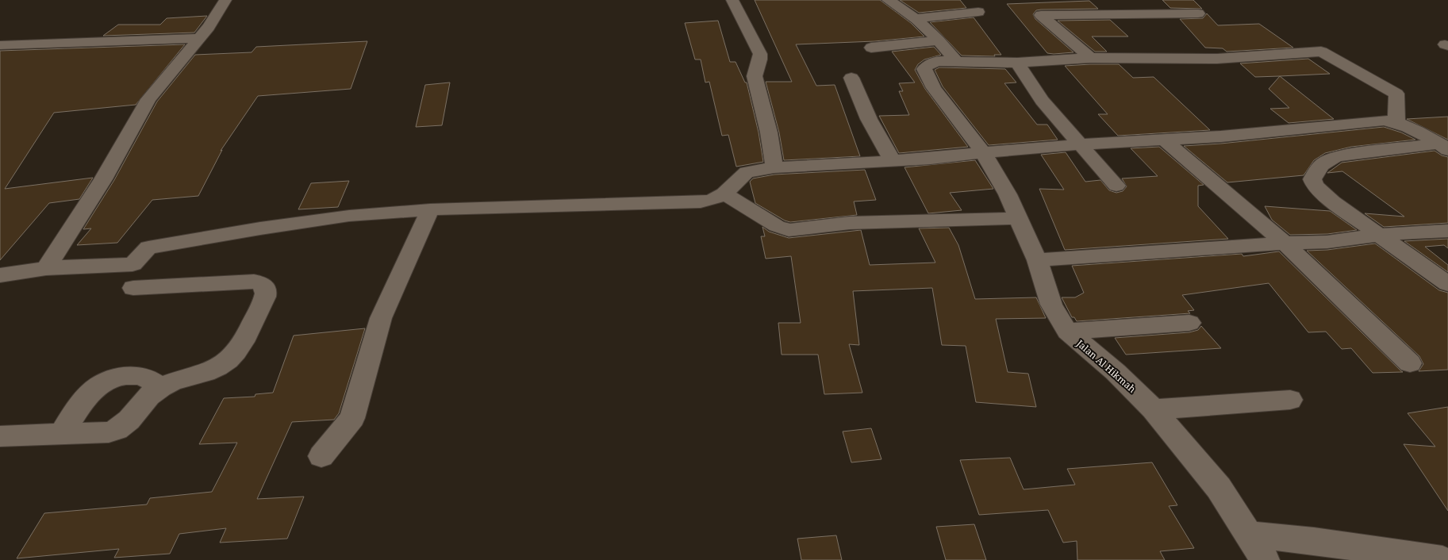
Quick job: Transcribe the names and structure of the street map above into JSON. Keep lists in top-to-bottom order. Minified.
{"streets":{"street":["Jalan Al Hikmah"]}}
